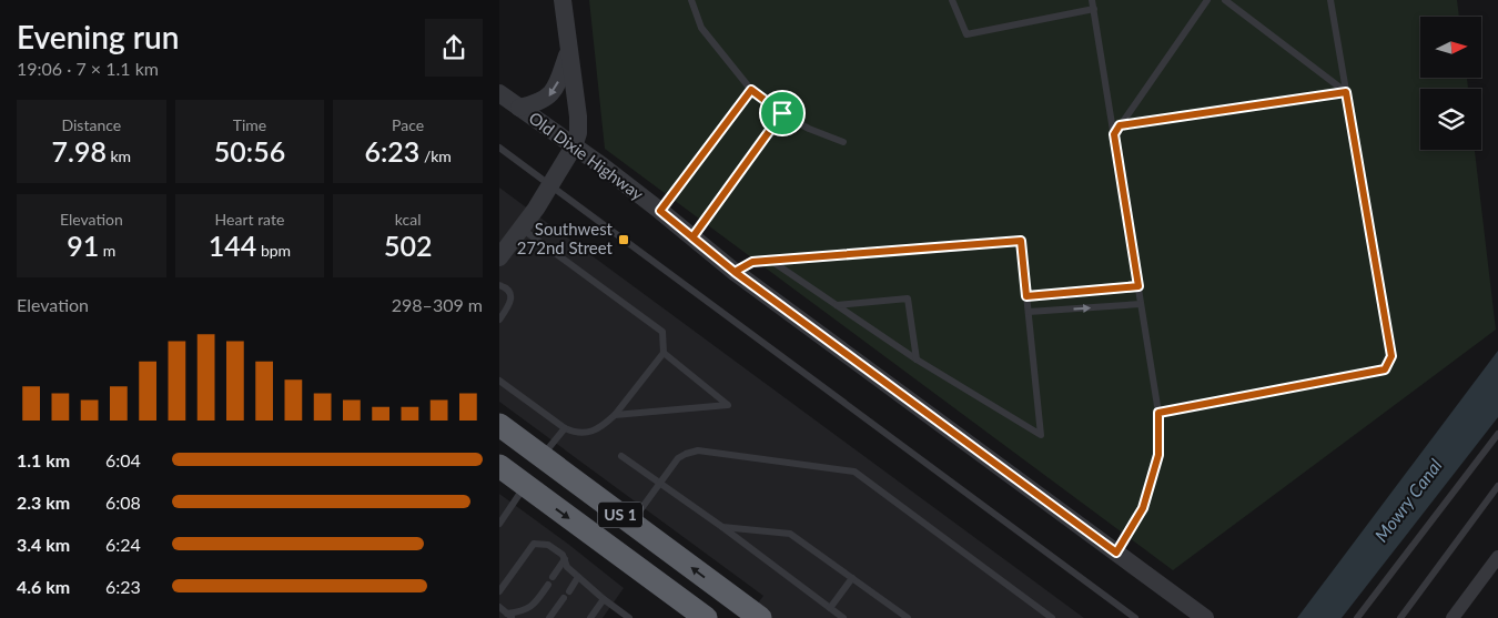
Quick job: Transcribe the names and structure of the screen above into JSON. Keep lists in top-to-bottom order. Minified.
{"streets":{"highway":["US 1"],"street":["Old Dixie Highway"]},"water":["Mowry Canal"],"places":{"transit":["Southwest 272nd Street"]},"north":"right","page":{"heading":["Evening run","19:06 · 7 × 1.1 km"],"stats":[["Distance","7.98 km"],["Time","50:56"],["Pace","6:23 /km"],["Elevation","91 m"],["Heart rate","144 bpm"],["kcal","502"]],"chart":["Elevation","298–309 m"],"list":[{"name":"1.1 km","note":"6:04"},{"name":"2.3 km","note":"6:08"},{"name":"3.4 km","note":"6:24"},{"name":"4.6 km","note":"6:23"}]}}
